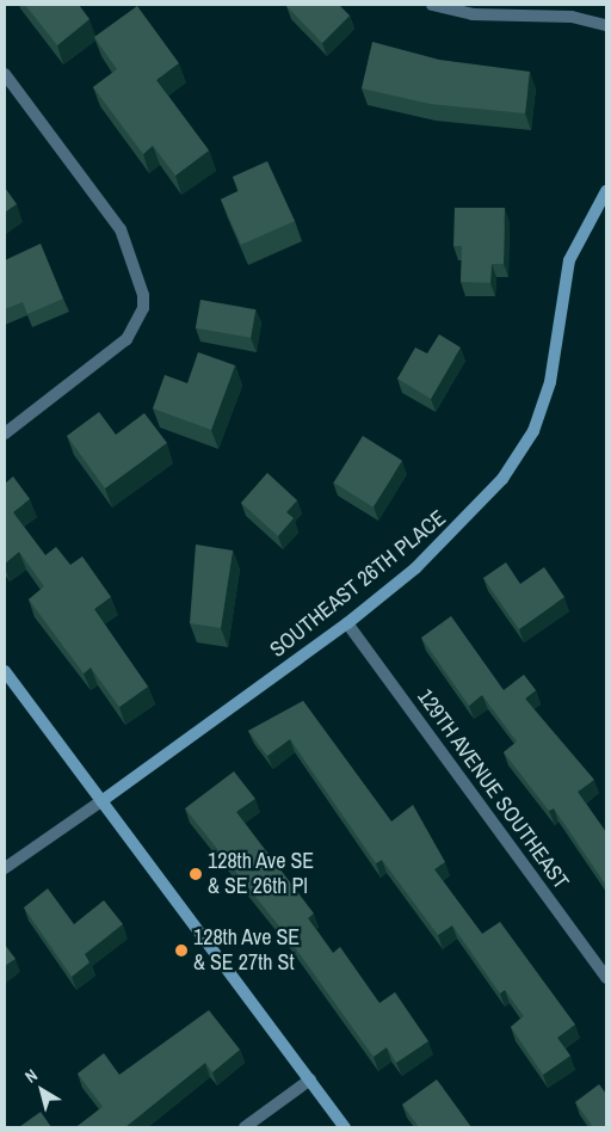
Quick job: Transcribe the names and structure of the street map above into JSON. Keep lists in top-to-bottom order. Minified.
{"streets":{"street":["SOUTHEAST 26TH PLACE","129TH AVENUE SOUTHEAST"]},"crossings":[["SOUTHEAST 26TH PLACE","129TH AVENUE SOUTHEAST"]],"places":["128th Ave SE & SE 26th Pl","128th Ave SE & SE 27th St"],"north":"top left"}
